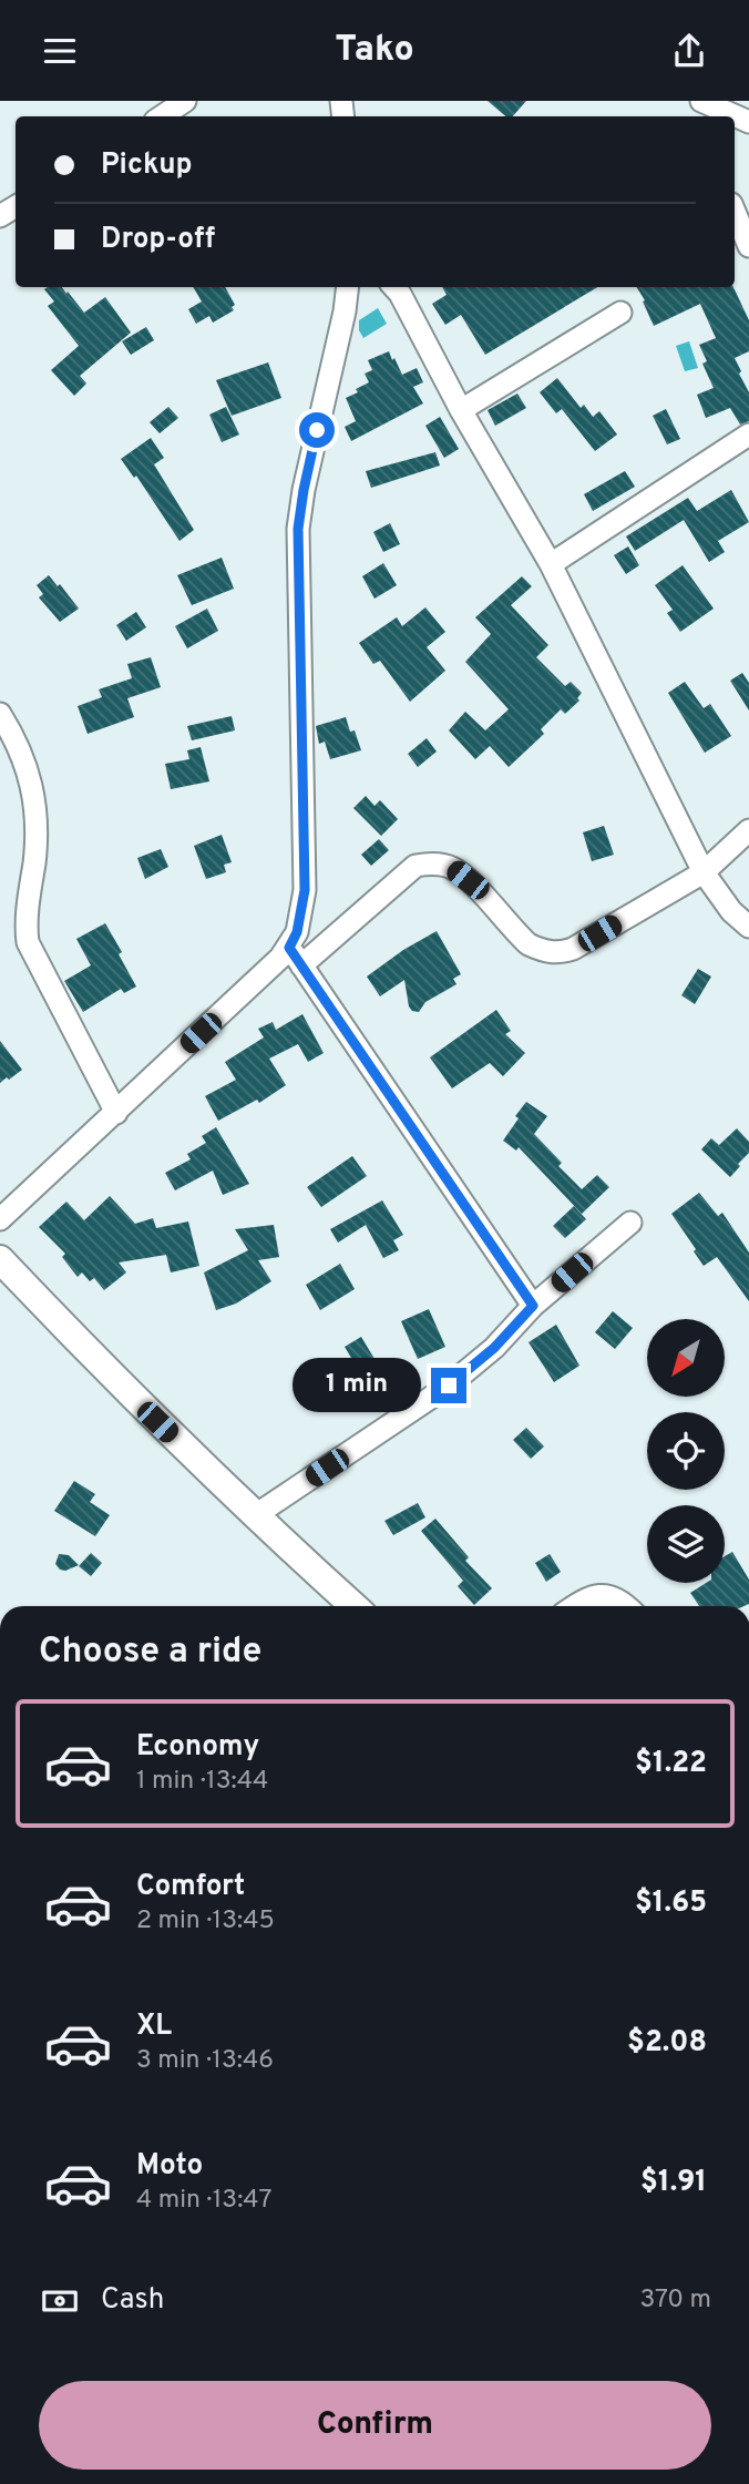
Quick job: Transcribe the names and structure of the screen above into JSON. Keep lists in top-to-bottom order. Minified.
{"north":"bottom left","page":{"header":"Tako","banner":["Pickup","Drop-off"],"bubble":"1 min","heading":"Choose a ride","list":[{"name":"Economy","note":"1 min · 13:44","value":"$1.22"},{"name":"Comfort","note":"2 min · 13:45","value":"$1.65"},{"name":"XL","note":"3 min · 13:46","value":"$2.08"},{"name":"Moto","note":"4 min · 13:47","value":"$1.91"}],"pay":["Cash","370 m"],"buttons":"Confirm"}}
